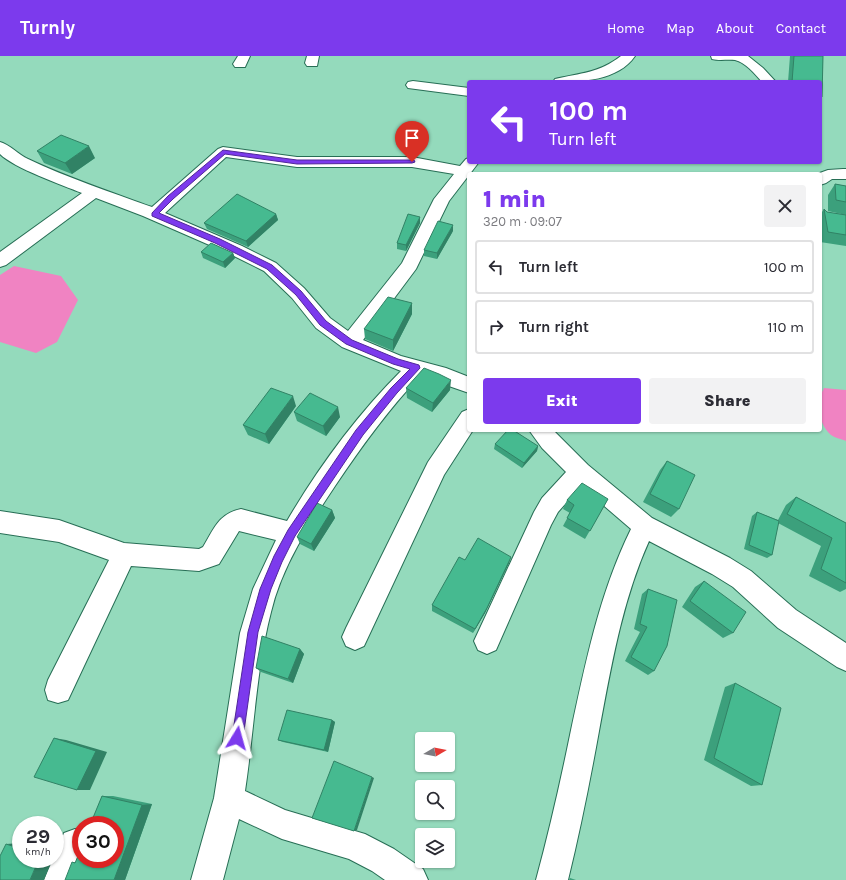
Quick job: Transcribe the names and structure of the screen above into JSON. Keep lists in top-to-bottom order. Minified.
{"north":"right","page":{"header":"Turnly","nav":["Home","Map","About","Contact"],"turn":["100 m","Turn left"],"heading":["1 min","320 m · 09:07"],"list":[{"name":"Turn left","value":"100 m"},{"name":"Turn right","value":"110 m"}],"buttons":["Exit","Share"],"speed":"29 km/h","limit":"30"}}
